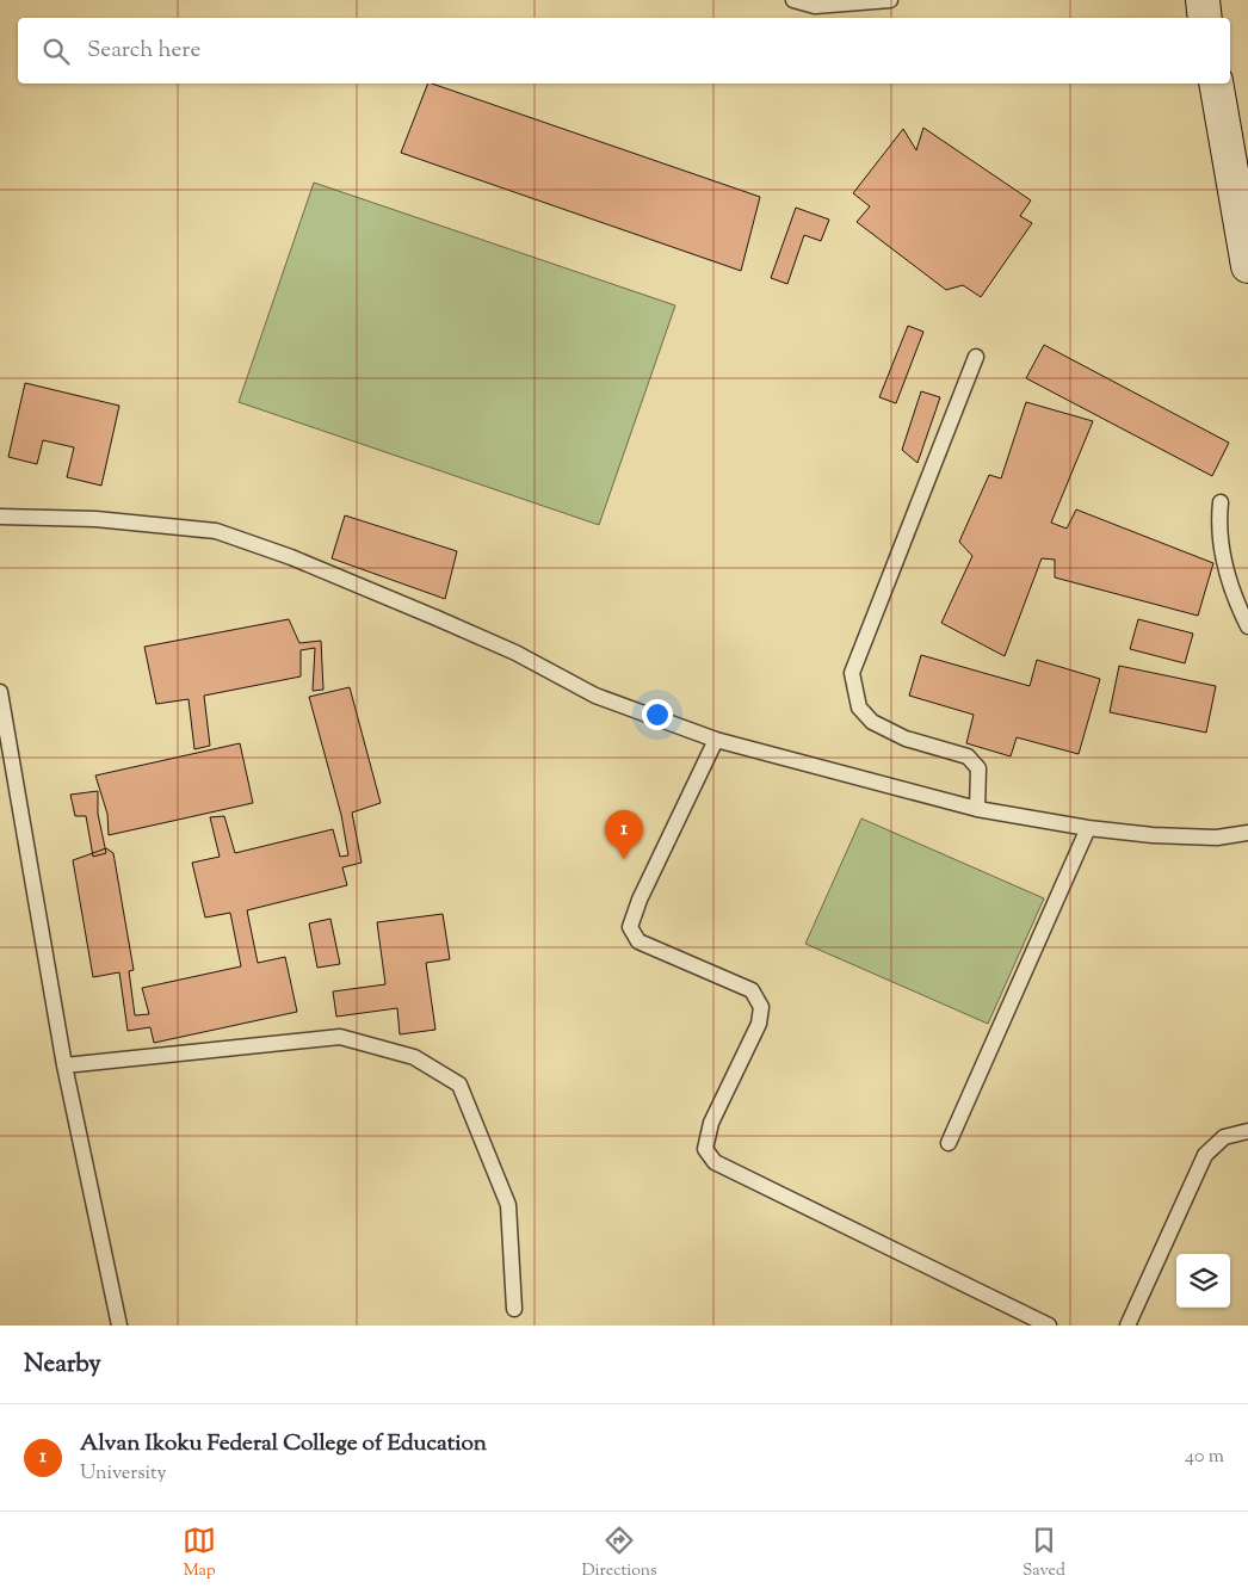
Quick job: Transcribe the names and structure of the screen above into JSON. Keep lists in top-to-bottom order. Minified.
{"page":{"search":"Search here","pins":"1","heading":"Nearby","list":[{"mark":"1","name":"Alvan Ikoku Federal College of Education","note":"University","value":"40 m"}],"nav":["Map","Directions","Saved"]}}
